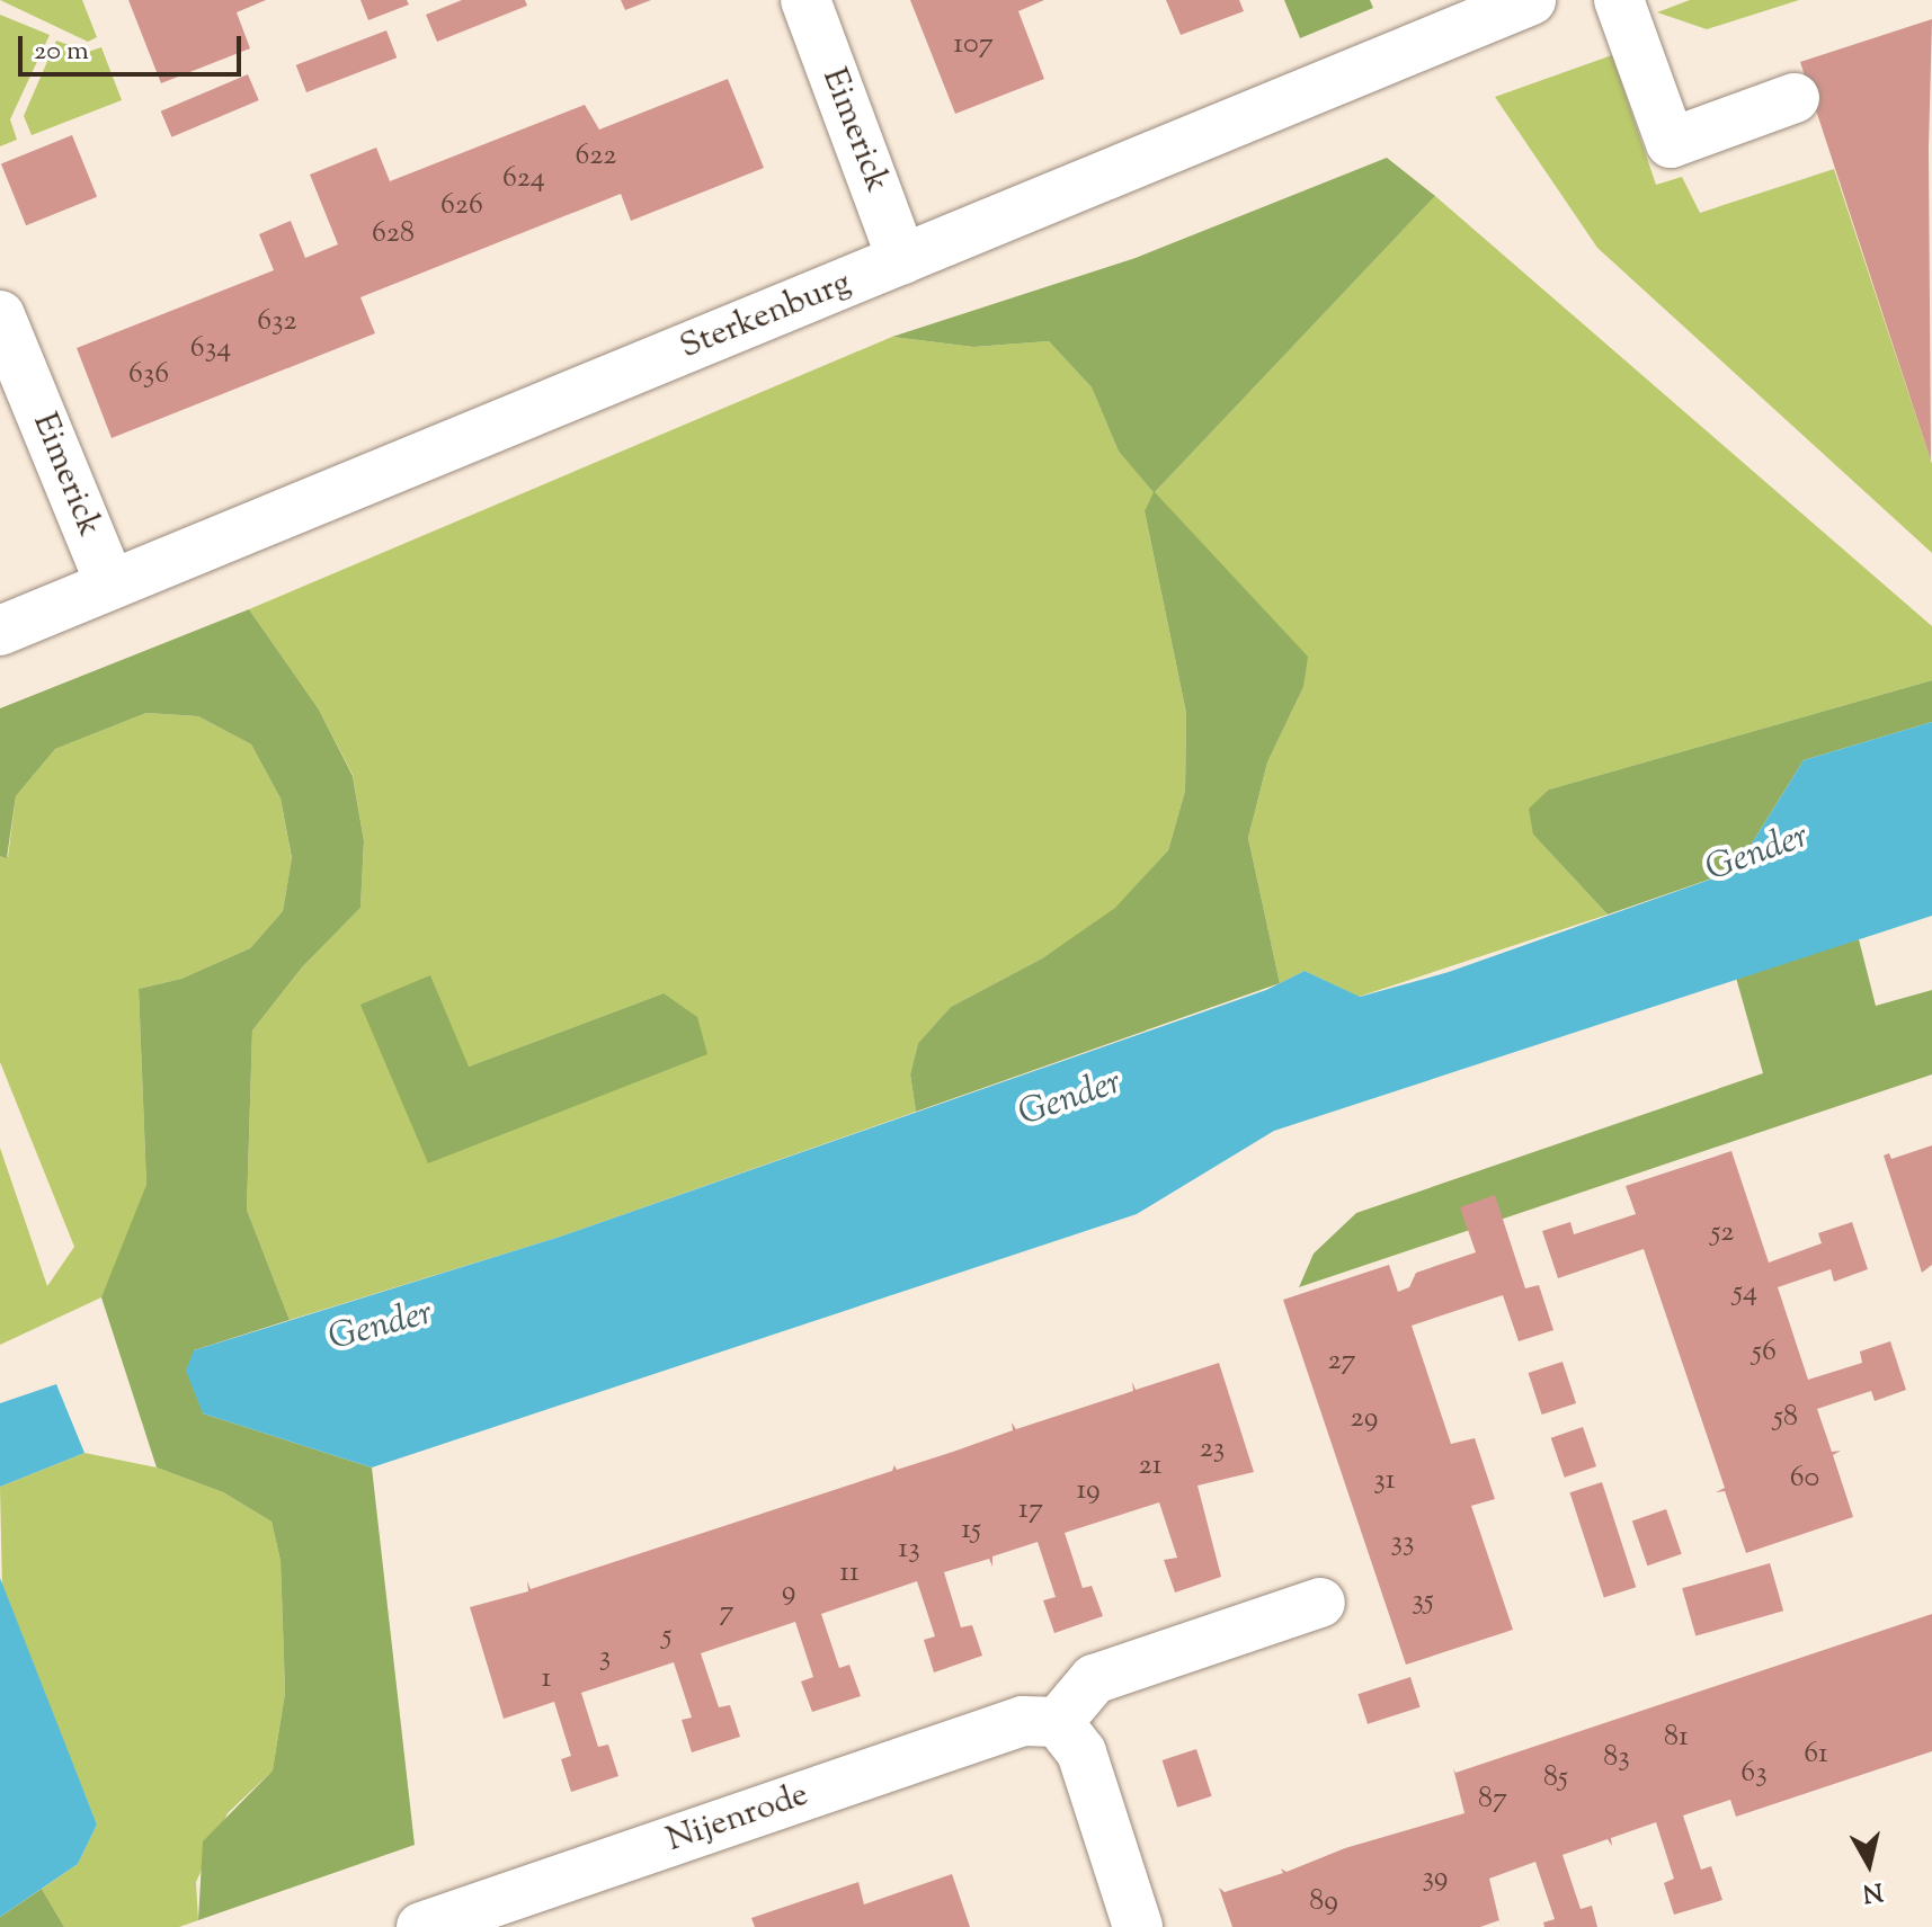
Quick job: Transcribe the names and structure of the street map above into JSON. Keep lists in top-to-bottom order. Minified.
{"streets":{"street":["Eimerick","Sterkenburg","Nijenrode"]},"crossings":[["Eimerick","Sterkenburg"]],"water":["Gender"],"house_numbers":["107","622","624","626","628","632","634","636","52","54","56","27","58","29","23","21","60","31","19","17","15","33","13","11","9","35","7","5","3","1","81","61","83","63","85","87","39","89"],"scale_bar":"20 m","north":"bottom"}
